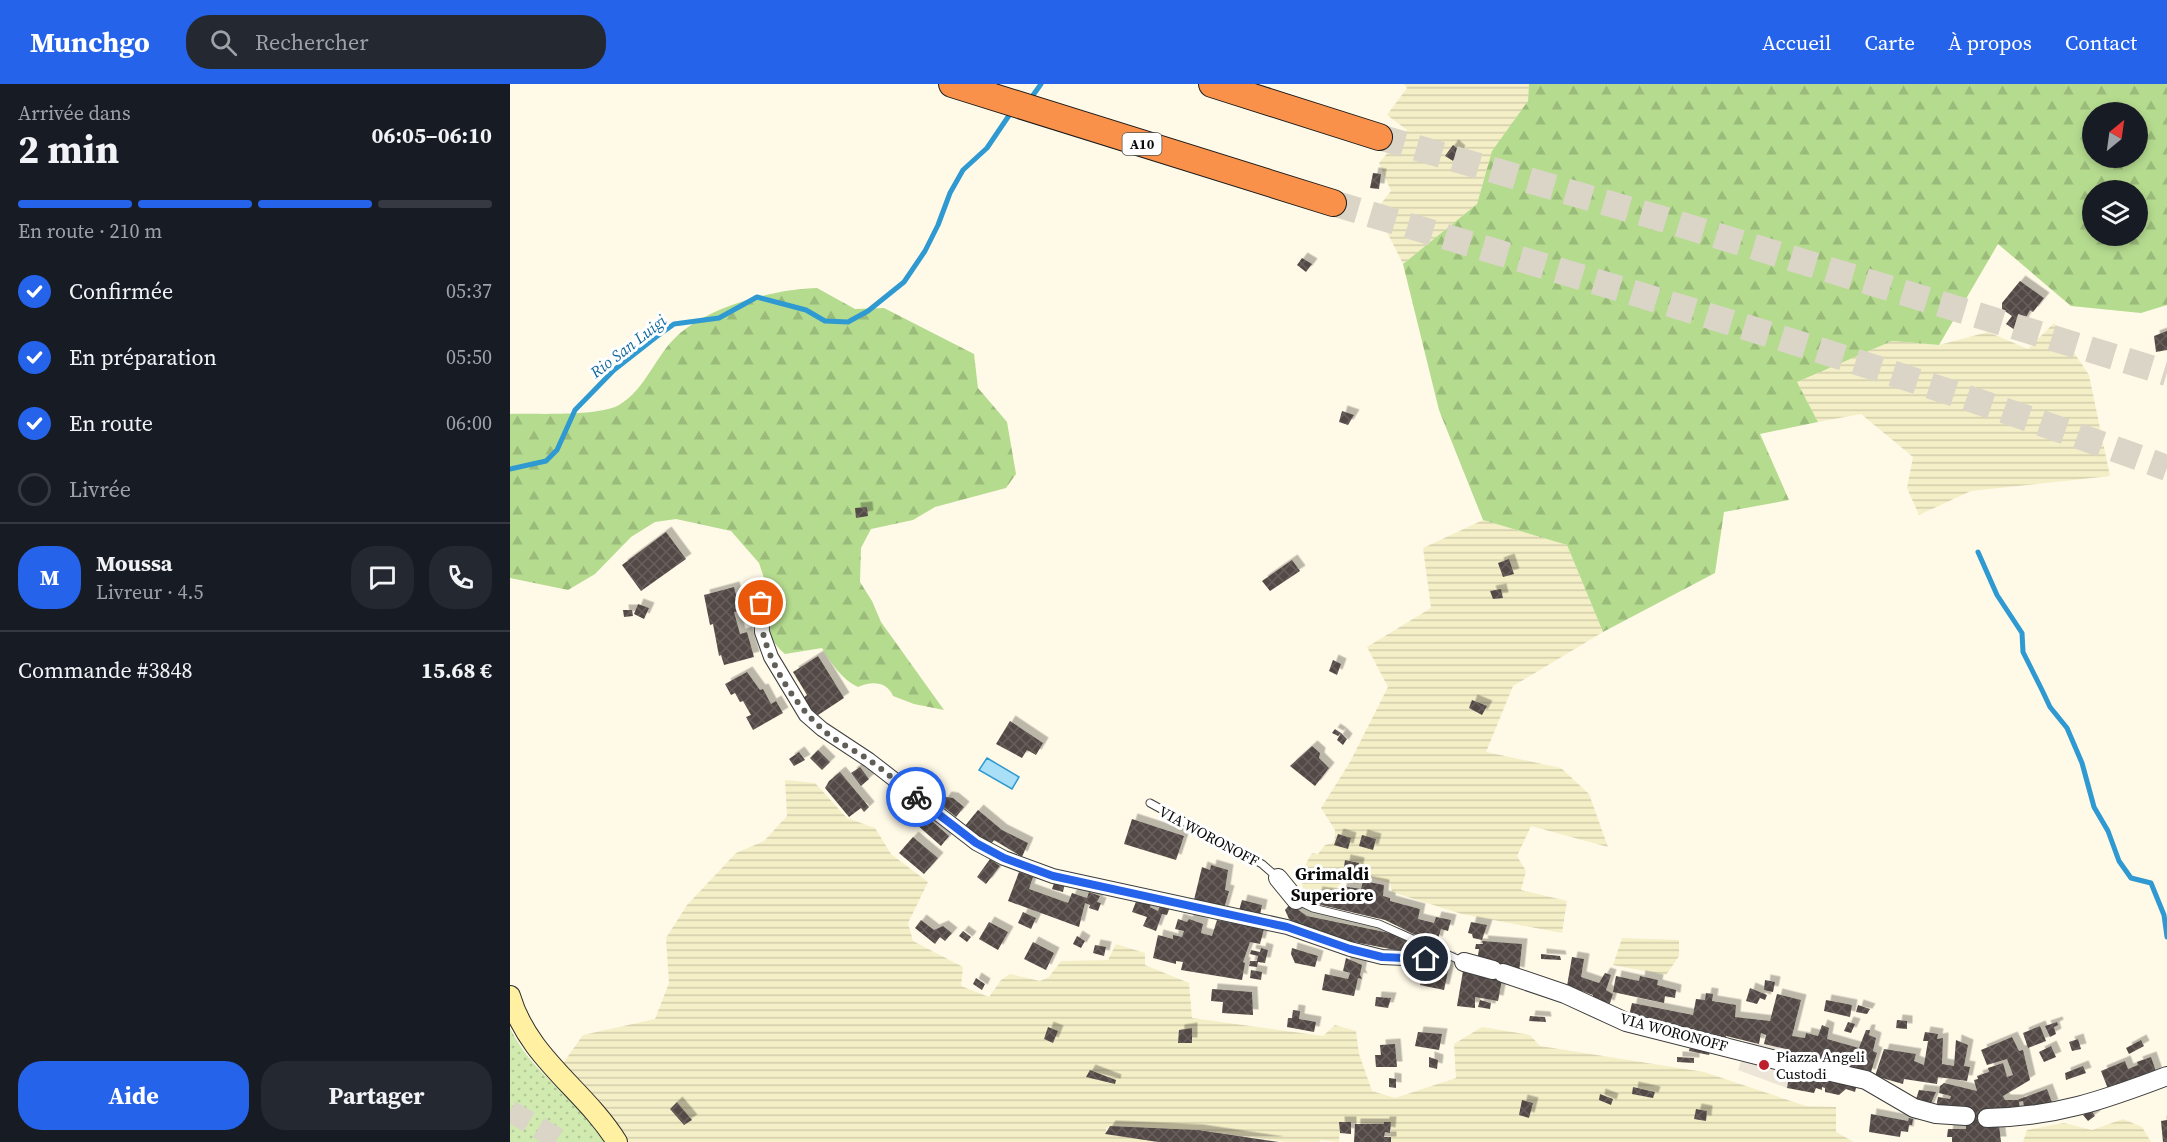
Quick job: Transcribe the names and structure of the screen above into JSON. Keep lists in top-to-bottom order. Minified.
{"streets":{"highway":["A10"],"street":["VIA WORONOFF"]},"districts":["Grimaldi Superiore"],"water":["Rio San Luigi"],"places":["Piazza Angeli Custodi"],"north":"top right","page":{"header":"Munchgo","search":"Rechercher","nav":["Accueil","Carte","À propos","Contact"],"heading":["2 min","Arrivée dans","06:05–06:10"],"panel":["Moussa","Livreur · 4.5","Commande #3848","15.68 €"],"bar":"En route · 210 m","list":[["Confirmée","05:37"],["En préparation","05:50"],["En route","06:00"],"Livrée"],"round":"M","buttons":["Aide","Partager"]}}
